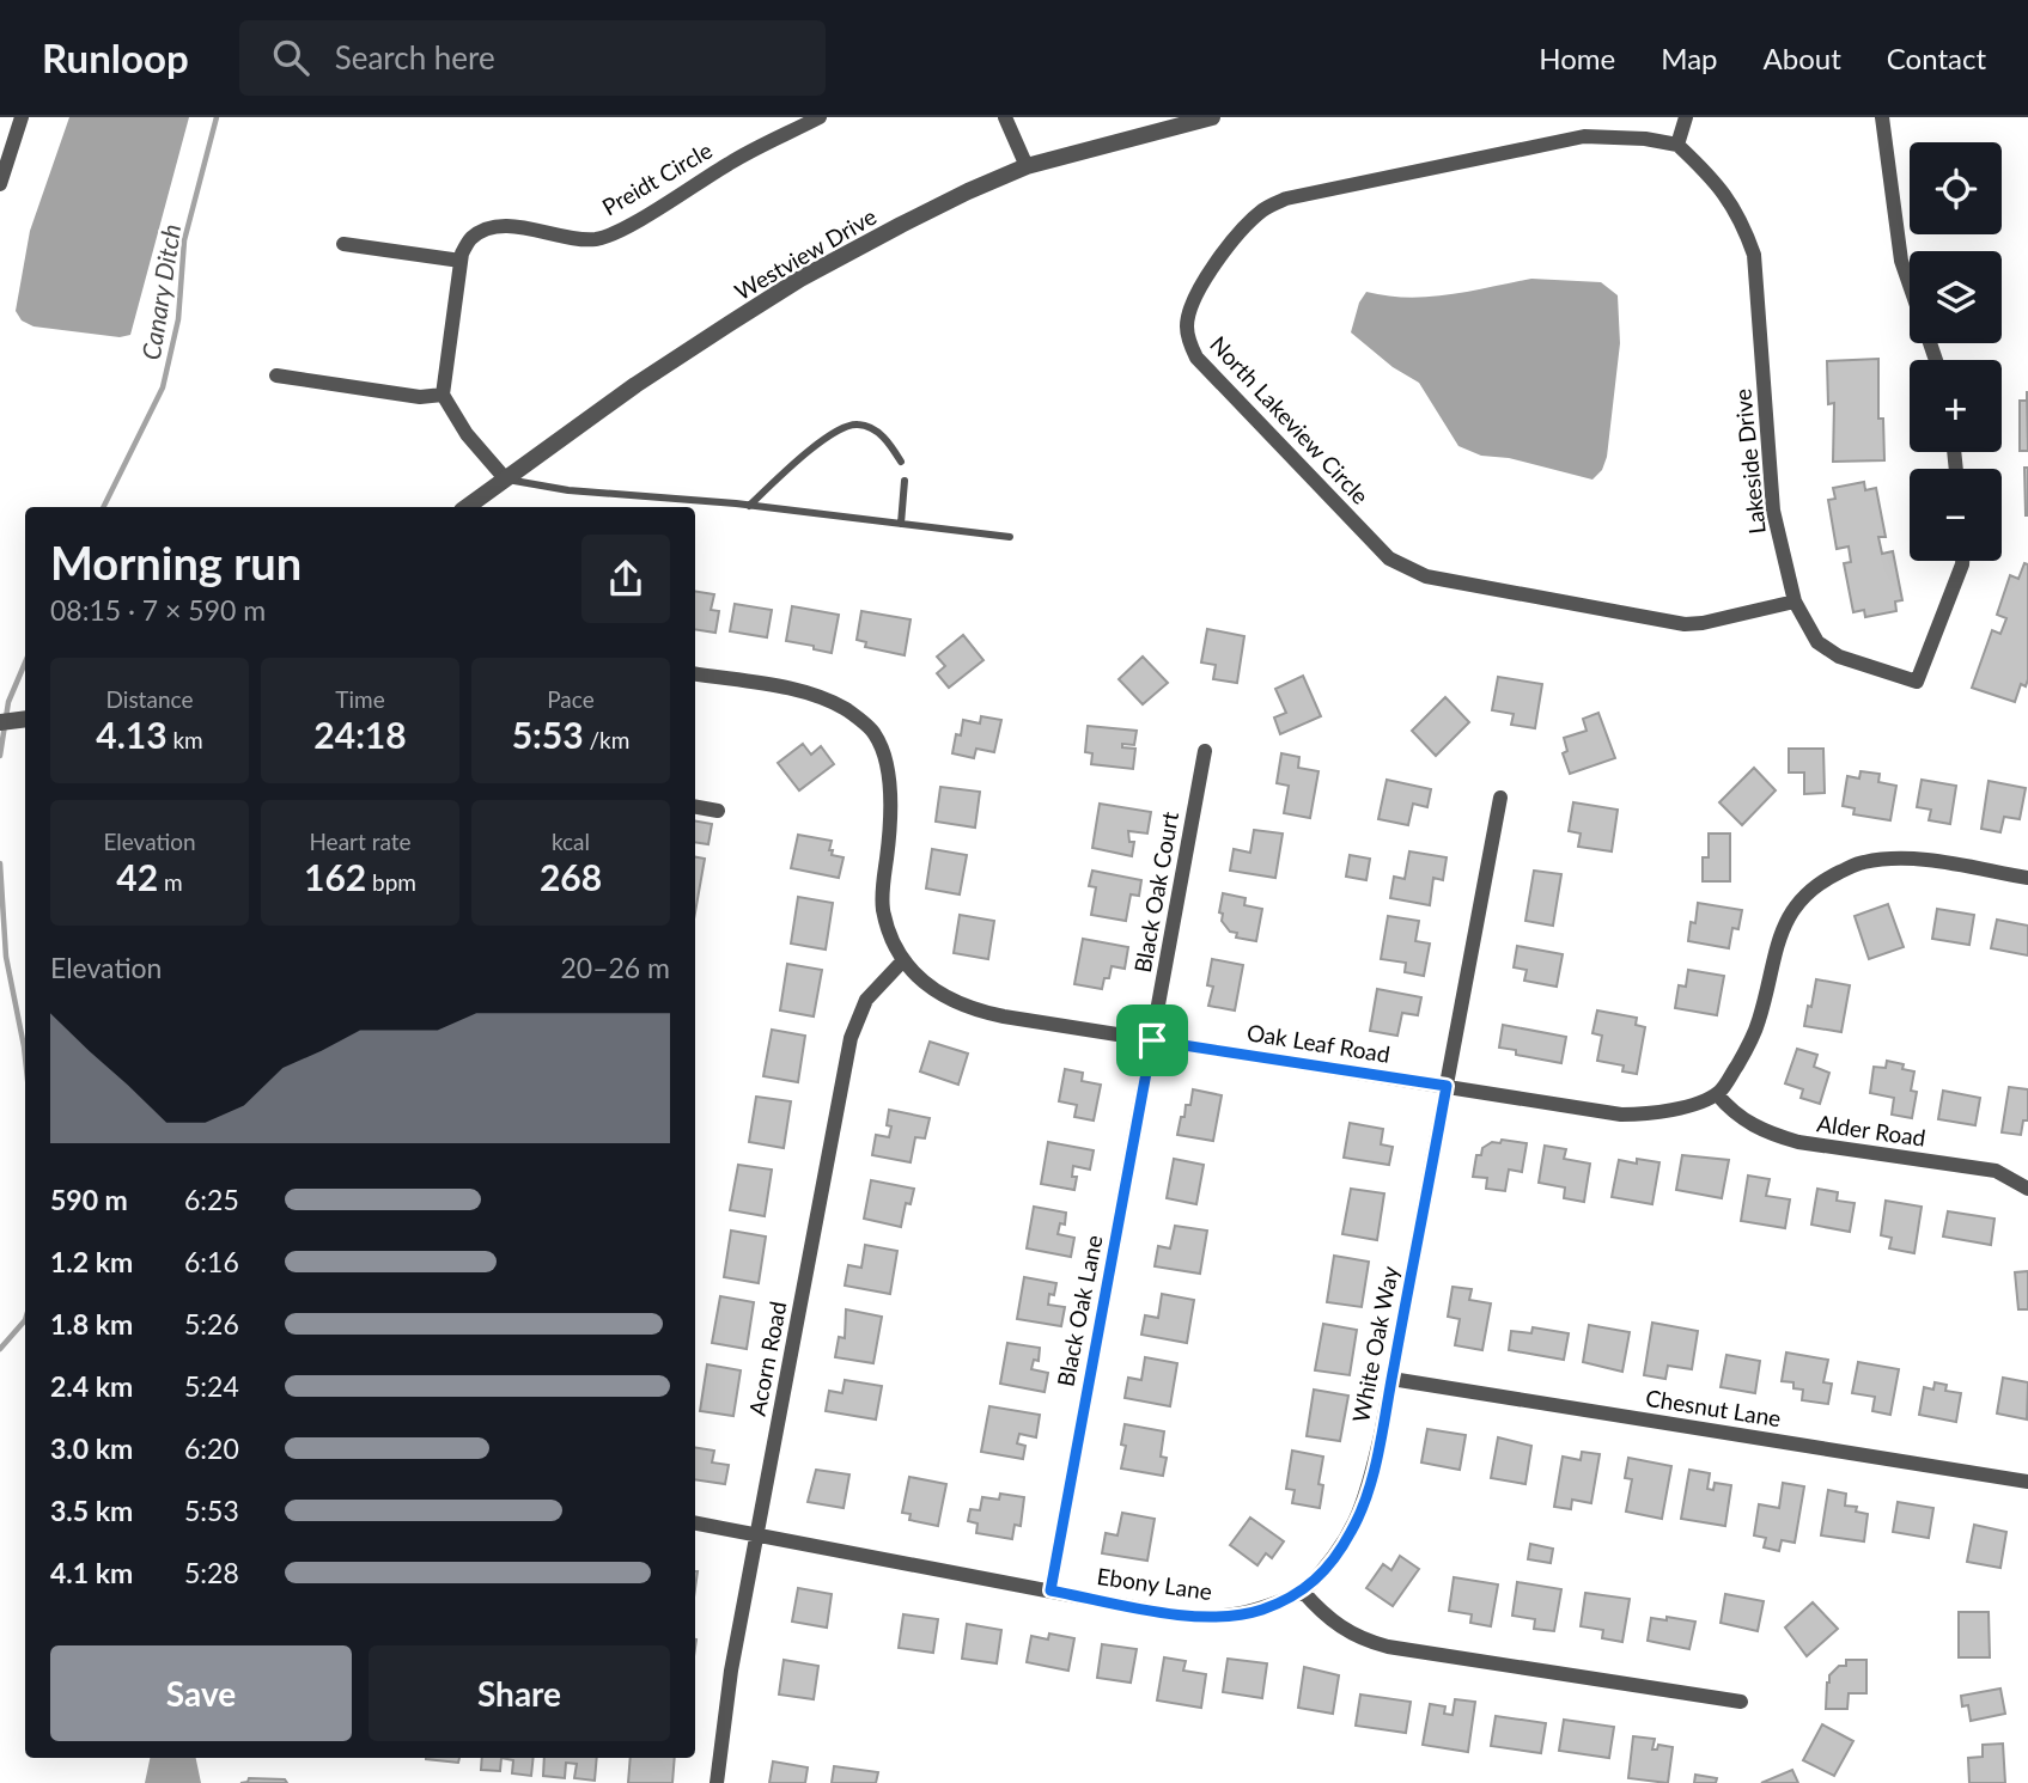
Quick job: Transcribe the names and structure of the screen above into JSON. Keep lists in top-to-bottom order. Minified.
{"streets":{"street":["Preidt Circle","Westview Drive","North Lakeview Circle","Lakeside Drive","Black Oak Court","Oak Leaf Road","Alder Road","Black Oak Lane","White Oak Way","Acorn Road","Chesnut Lane","Ebony Lane"]},"crossings":[["North Lakeview Circle","Lakeside Drive"],["Black Oak Court","Oak Leaf Road"],["Black Oak Court","Black Oak Lane"],["Oak Leaf Road","Alder Road"],["Oak Leaf Road","Black Oak Lane"],["Oak Leaf Road","White Oak Way"],["Oak Leaf Road","Acorn Road"],["Black Oak Lane","Ebony Lane"],["White Oak Way","Chesnut Lane"],["White Oak Way","Ebony Lane"],["Acorn Road","Ebony Lane"]],"water":["Canary Ditch"],"page":{"header":"Runloop","search":"Search here","nav":["Home","Map","About","Contact"],"map_buttons":["+","−"],"heading":["Morning run","08:15 · 7 × 590 m"],"stats":[["Distance","4.13 km"],["Time","24:18"],["Pace","5:53 /km"],["Elevation","42 m"],["Heart rate","162 bpm"],["kcal","268"]],"chart":["Elevation","20–26 m"],"list":[{"name":"590 m","note":"6:25"},{"name":"1.2 km","note":"6:16"},{"name":"1.8 km","note":"5:26"},{"name":"2.4 km","note":"5:24"},{"name":"3.0 km","note":"6:20"},{"name":"3.5 km","note":"5:53"},{"name":"4.1 km","note":"5:28"}],"buttons":["Save","Share"]}}
